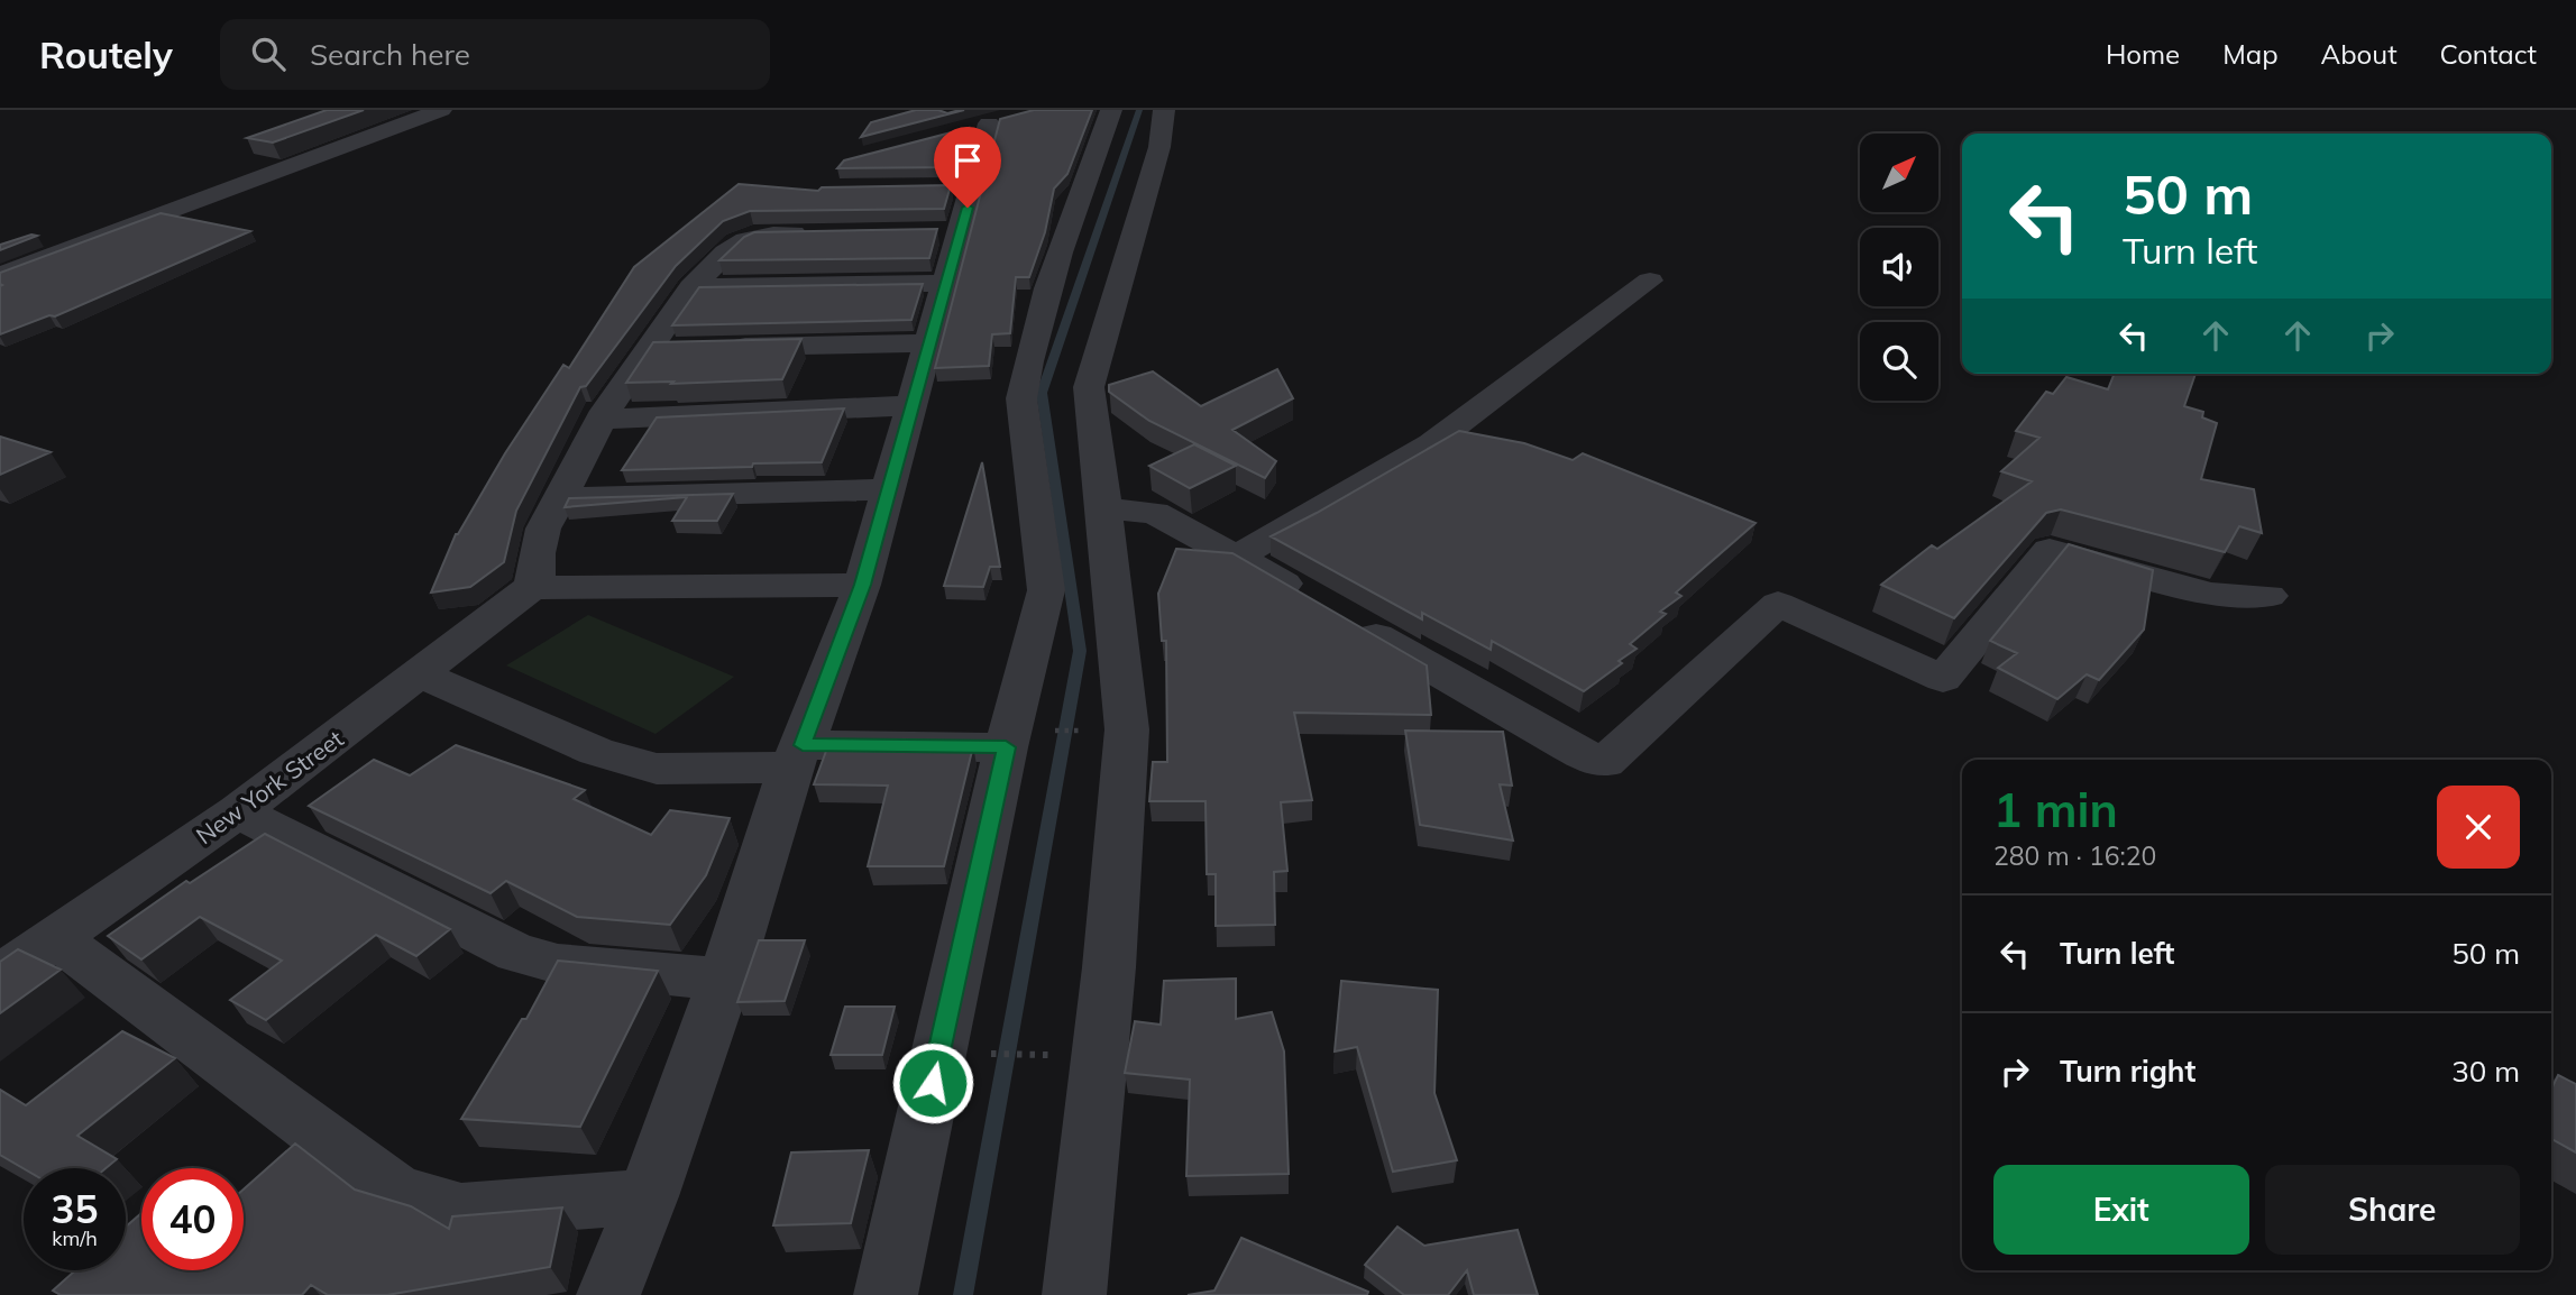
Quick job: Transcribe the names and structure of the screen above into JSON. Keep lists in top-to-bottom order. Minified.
{"streets":{"street":["New York Street"]},"north":"top right","page":{"header":"Routely","search":"Search here","nav":["Home","Map","About","Contact"],"turn":["50 m","Turn left"],"heading":["1 min","280 m · 16:20"],"list":[{"name":"Turn left","value":"50 m"},{"name":"Turn right","value":"30 m"}],"buttons":["Exit","Share"],"speed":"35 km/h","limit":"40"}}
